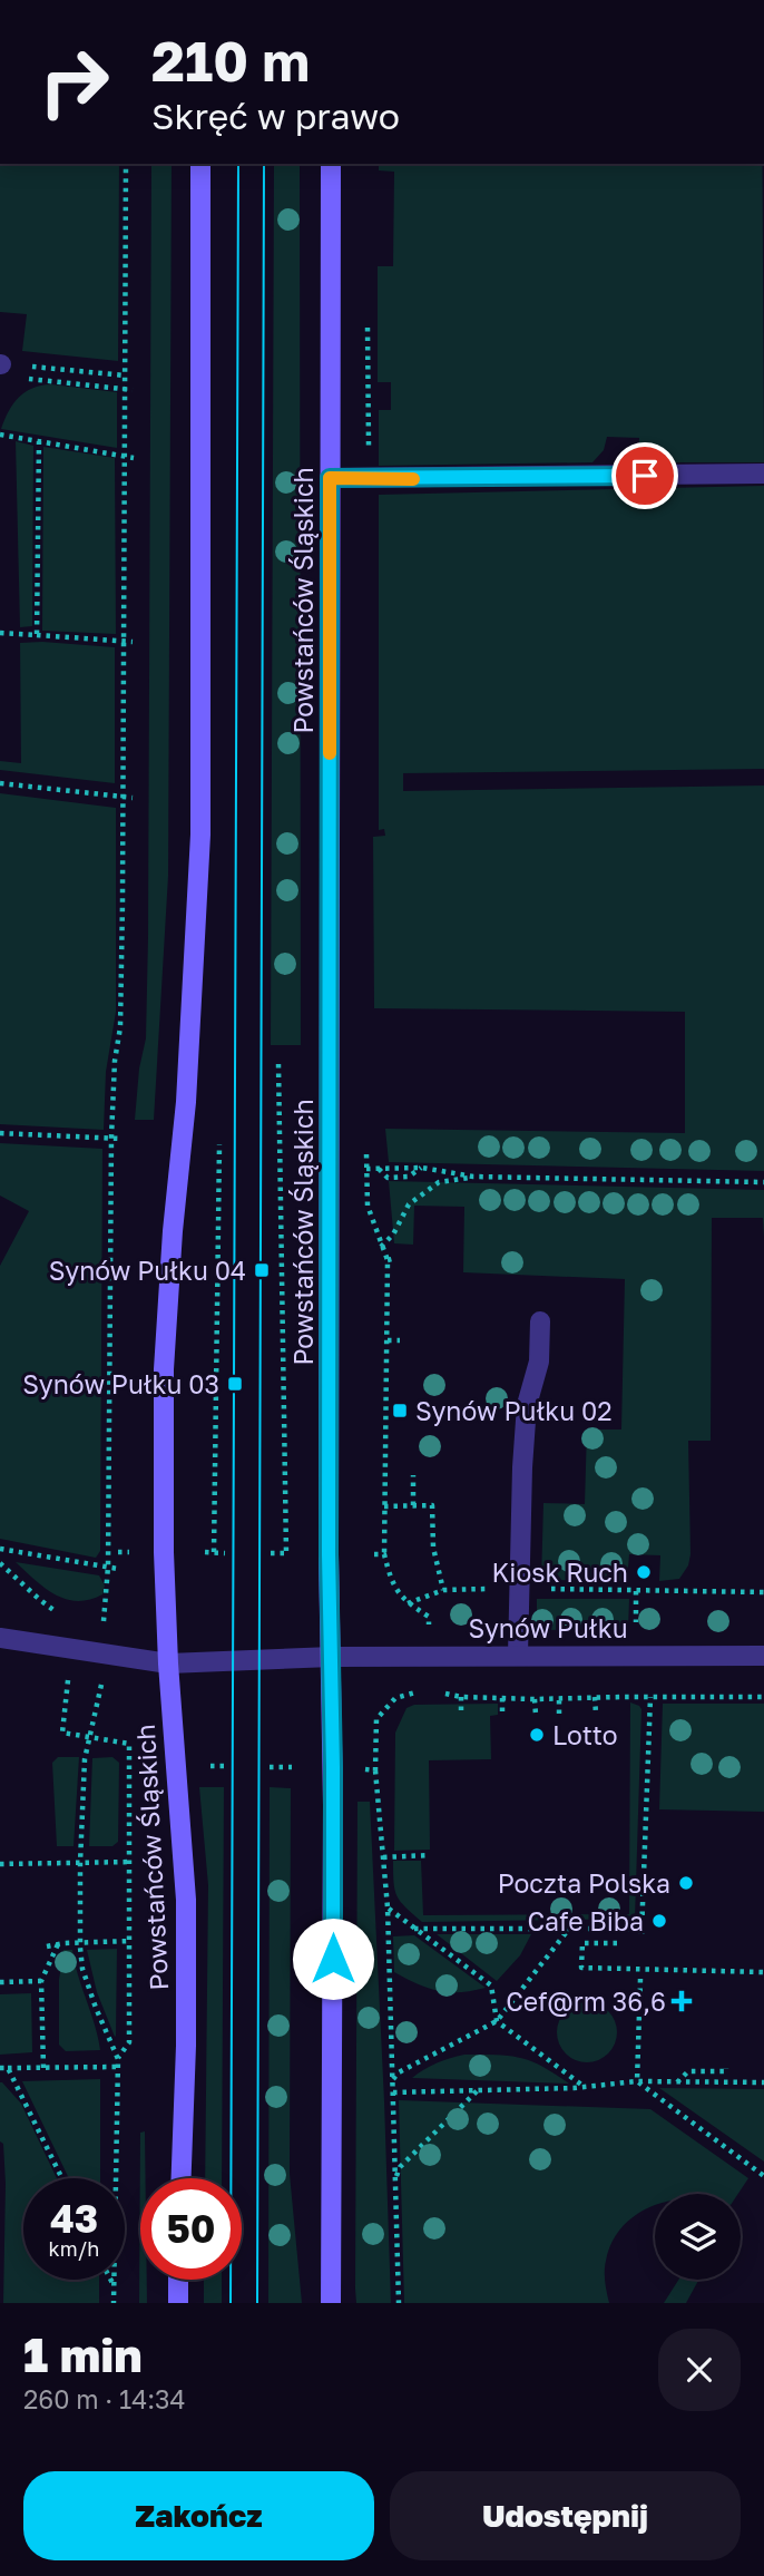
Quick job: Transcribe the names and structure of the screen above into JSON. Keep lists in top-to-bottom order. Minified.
{"streets":{"main road":["Powstańców Śląskich"],"street":["Synów Pułku"]},"crossings":[["Powstańców Śląskich","Synów Pułku"]],"places":{"transit":["Synów Pułku 04","Synów Pułku 03","Synów Pułku 02"],"other":["Kiosk Ruch","Lotto","Poczta Polska","Cafe Biba"],"health":["Cef@rm 36,6"]},"page":{"turn":["210 m","Skręć w prawo"],"speed":"43 km/h","limit":"50","heading":["1 min","260 m · 14:34"],"buttons":["Zakończ","Udostępnij"]}}
